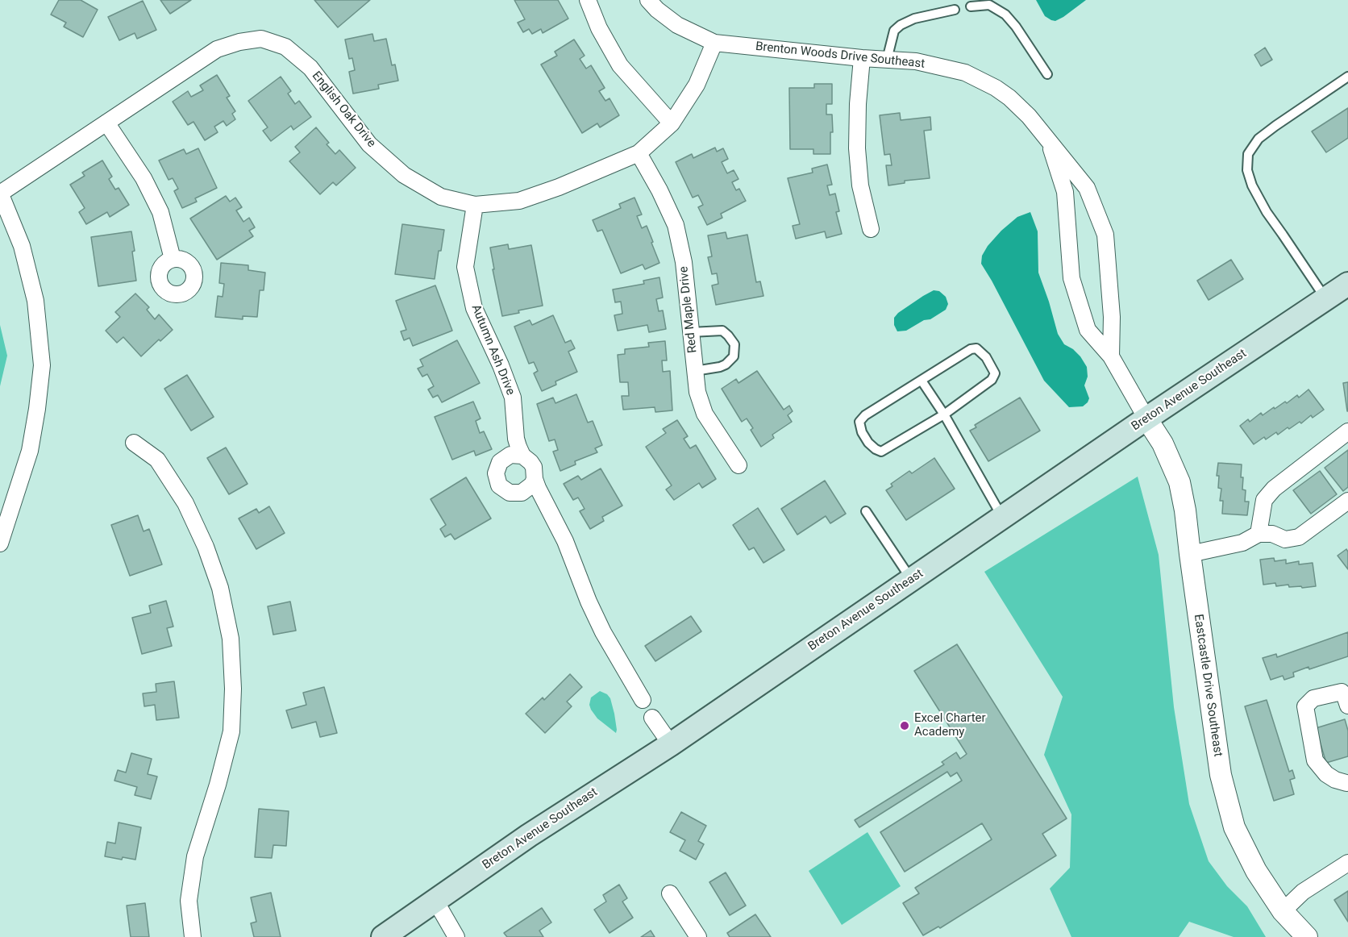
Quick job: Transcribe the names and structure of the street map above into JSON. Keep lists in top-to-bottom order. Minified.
{"streets":{"main road":["Breton Avenue Southeast"],"street":["Brenton Woods Drive Southeast","English Oak Drive","Red Maple Drive","Autumn Ash Drive","Eastcastle Drive Southeast"]},"crossings":[["Brenton Woods Drive Southeast","English Oak Drive"],["Brenton Woods Drive Southeast","Breton Avenue Southeast"],["Brenton Woods Drive Southeast","Eastcastle Drive Southeast"],["English Oak Drive","Red Maple Drive"],["English Oak Drive","Autumn Ash Drive"],["Breton Avenue Southeast","Eastcastle Drive Southeast"]],"places":["Excel Charter Academy"]}
